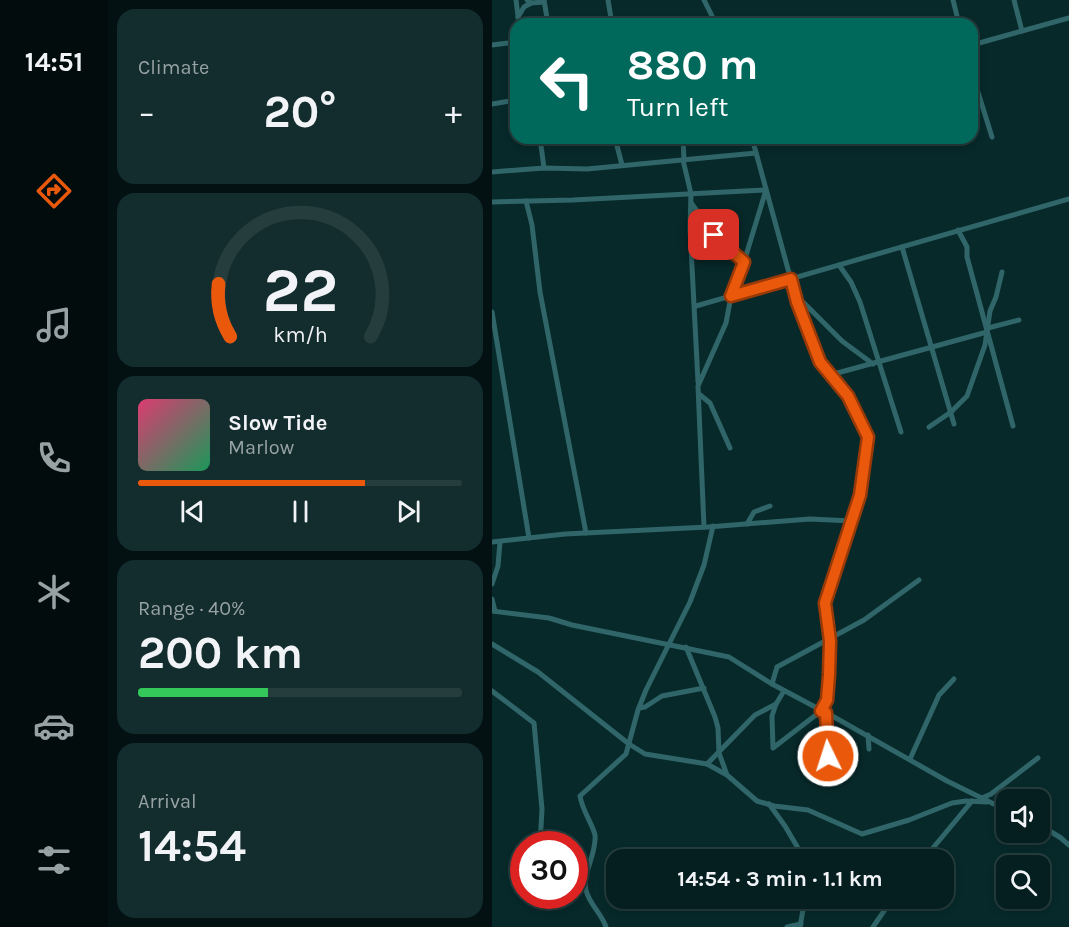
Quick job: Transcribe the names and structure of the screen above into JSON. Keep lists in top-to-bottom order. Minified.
{"page":{"tabs":"14:51","tile":["Climate",["Range · 40%","200 km"],["Arrival","14:54"]],"turn":["880 m","Turn left"],"heat":["−","20°","+"],"song":["Slow Tide","Marlow"],"limit":"30","trip":"14:54 · 3 min · 1.1 km","gauge":["22","km/h"]}}
